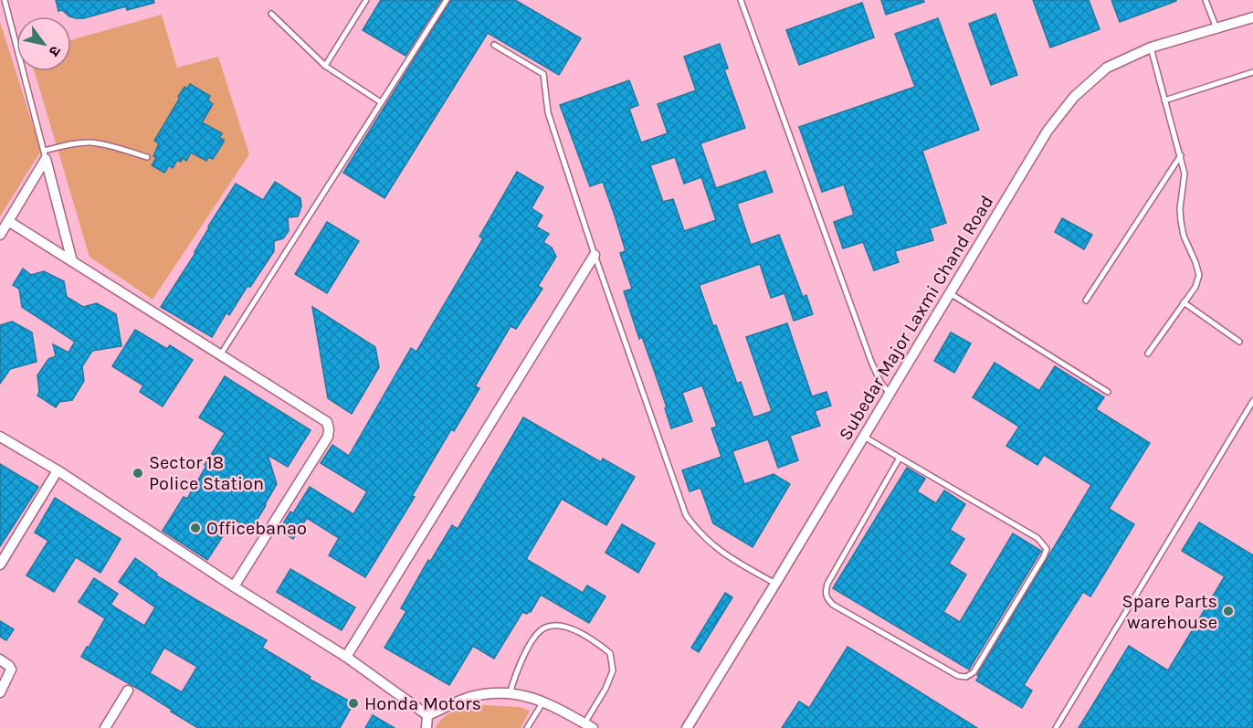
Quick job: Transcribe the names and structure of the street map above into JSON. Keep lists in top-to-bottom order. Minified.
{"streets":{"street":["Subedar Major Laxmi Chand Road"]},"places":["Sector 18 Police Station","Officebanao","Spare Parts warehouse","Honda Motors"],"north":"bottom right"}
